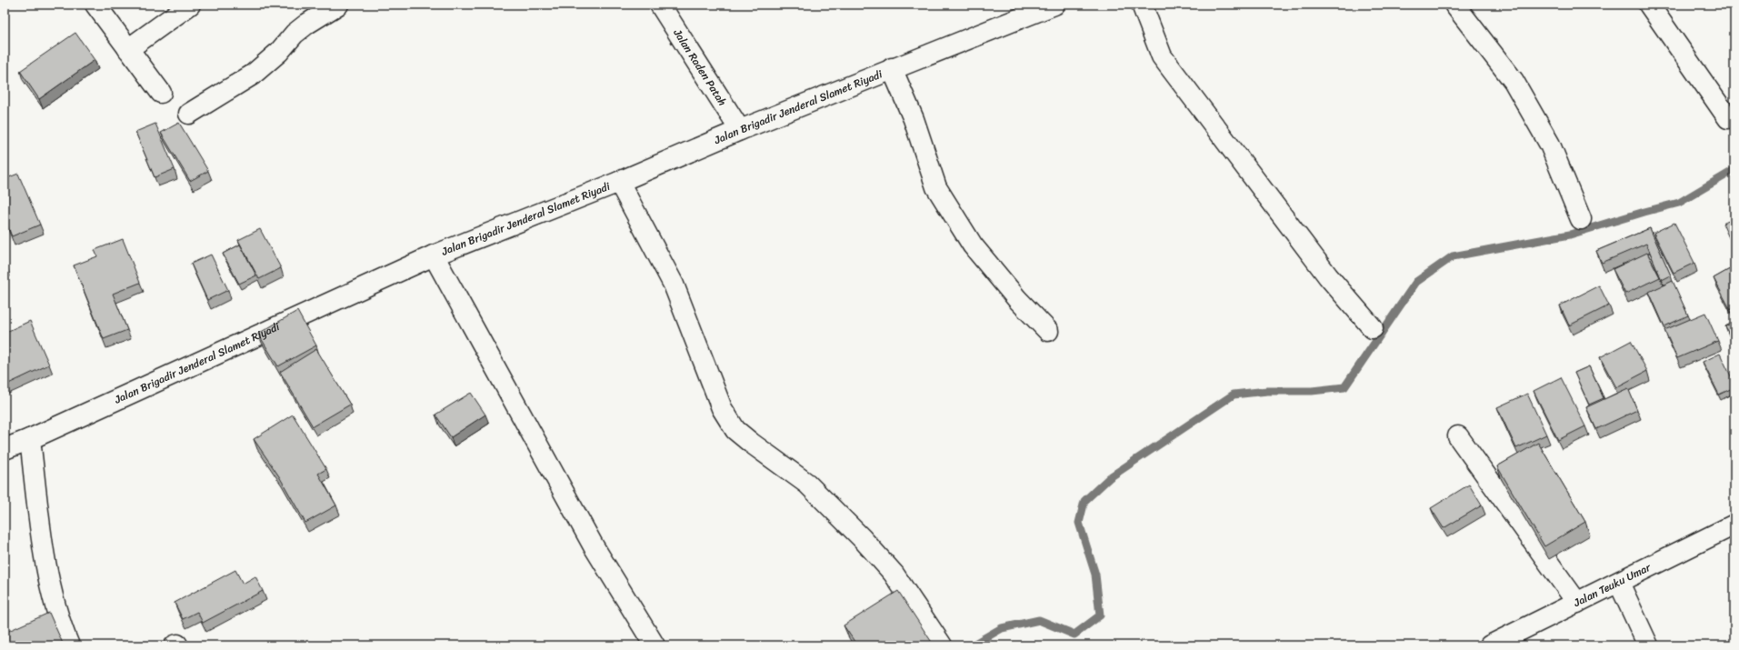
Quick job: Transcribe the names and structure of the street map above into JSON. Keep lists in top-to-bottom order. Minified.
{"streets":{"street":["Jalan Raden Patah","Jalan Brigadir Jenderal Slamet Riyadi","Jalan Teuku Umar"]},"crossings":[["Jalan Raden Patah","Jalan Brigadir Jenderal Slamet Riyadi"]]}
